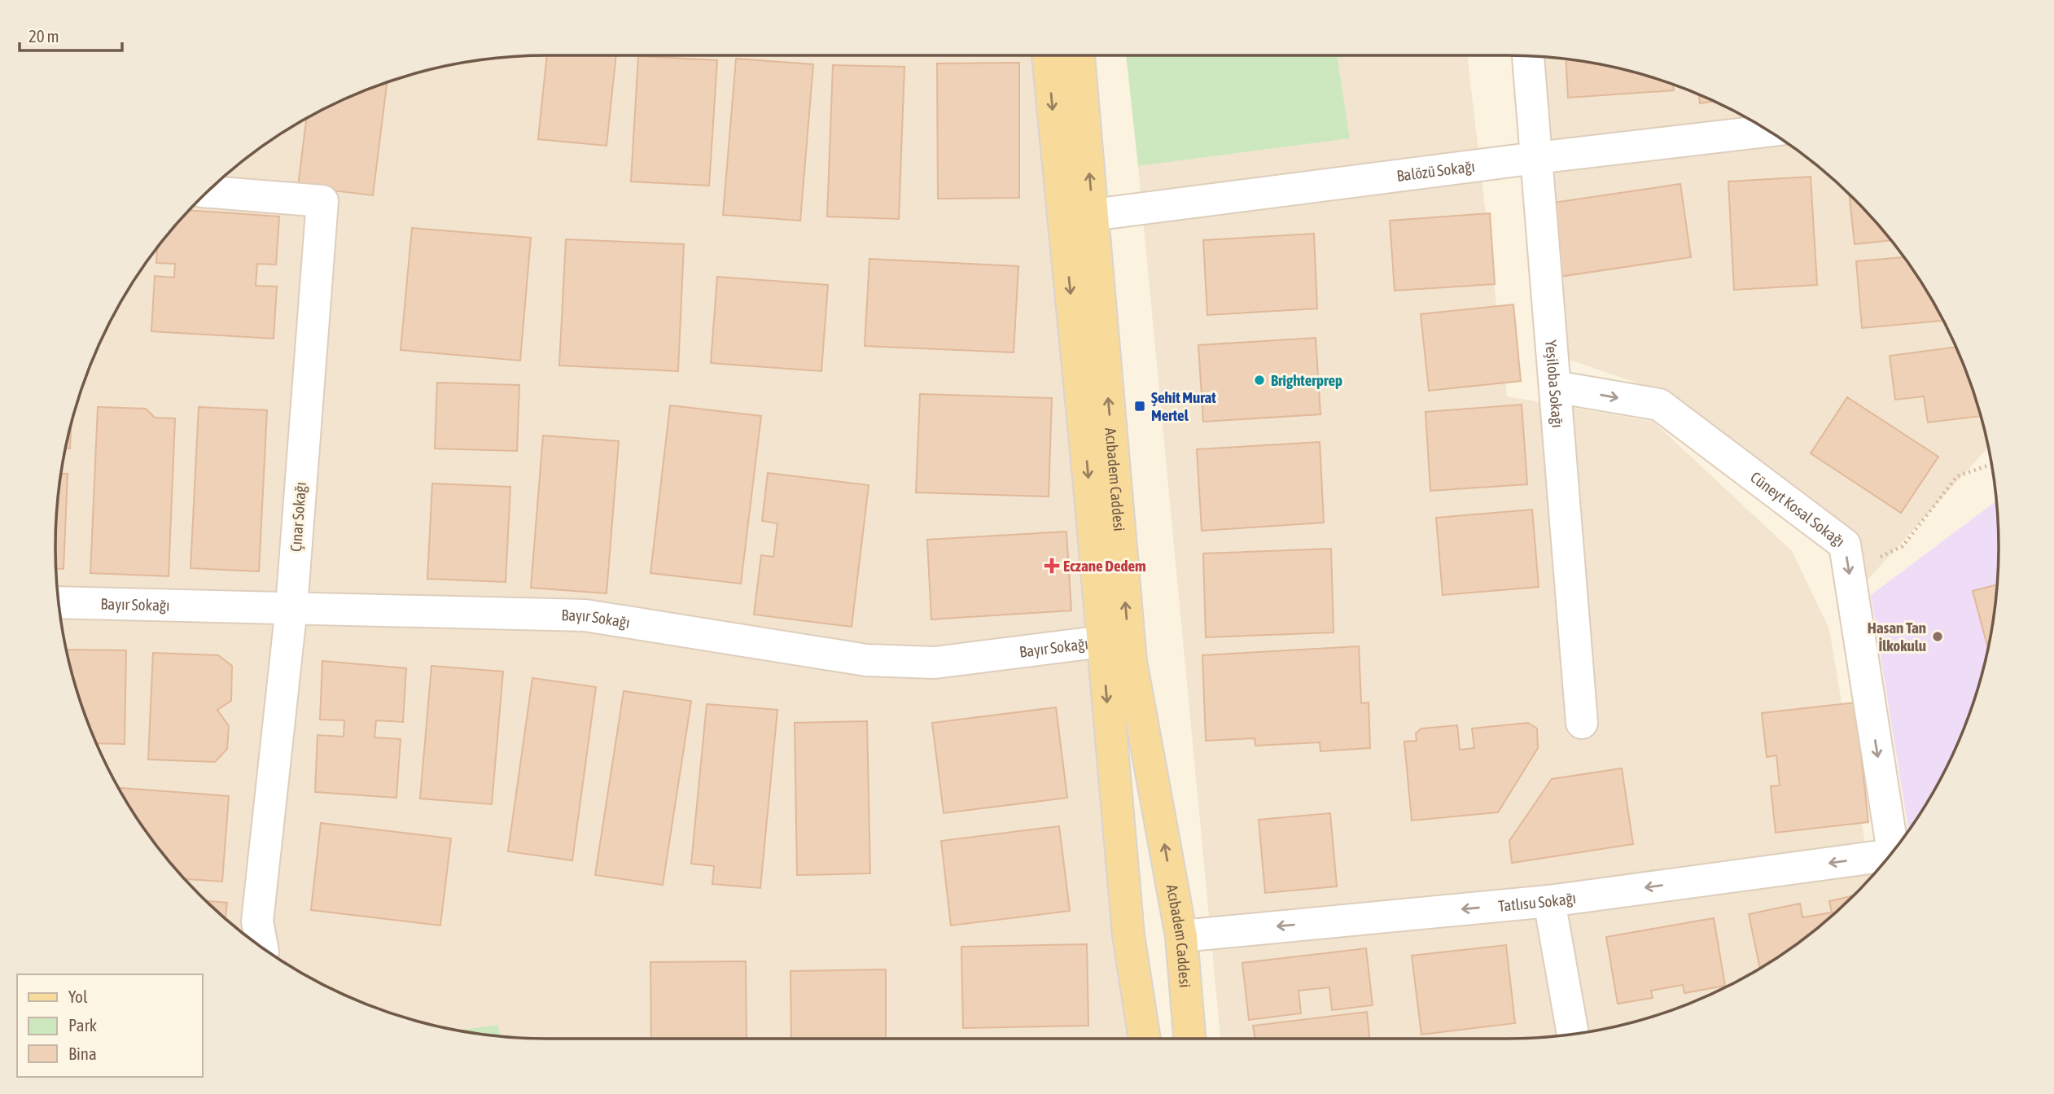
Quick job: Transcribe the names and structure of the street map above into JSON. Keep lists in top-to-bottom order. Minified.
{"streets":{"main road":["Acıbadem Caddesi"],"street":["Balözü Sokağı","Yeşiloba Sokağı","Cüneyt Kosal Sokağı","Çınar Sokağı","Bayır Sokağı","Tatlısu Sokağı"]},"crossings":[["Balözü Sokağı","Yeşiloba Sokağı"],["Balözü Sokağı","Acıbadem Caddesi"],["Yeşiloba Sokağı","Cüneyt Kosal Sokağı"],["Acıbadem Caddesi","Bayır Sokağı"],["Acıbadem Caddesi","Tatlısu Sokağı"],["Çınar Sokağı","Bayır Sokağı"]],"one_way":["Cüneyt Kosal Sokağı","Tatlısu Sokağı"],"places":{"other":["Brighterprep","Hasan Tan İlkokulu"],"transit":["Şehit Murat Mertel"],"health":["Eczane Dedem"]},"legend":["Yol","Park","Bina"],"scale_bar":"20 m"}
